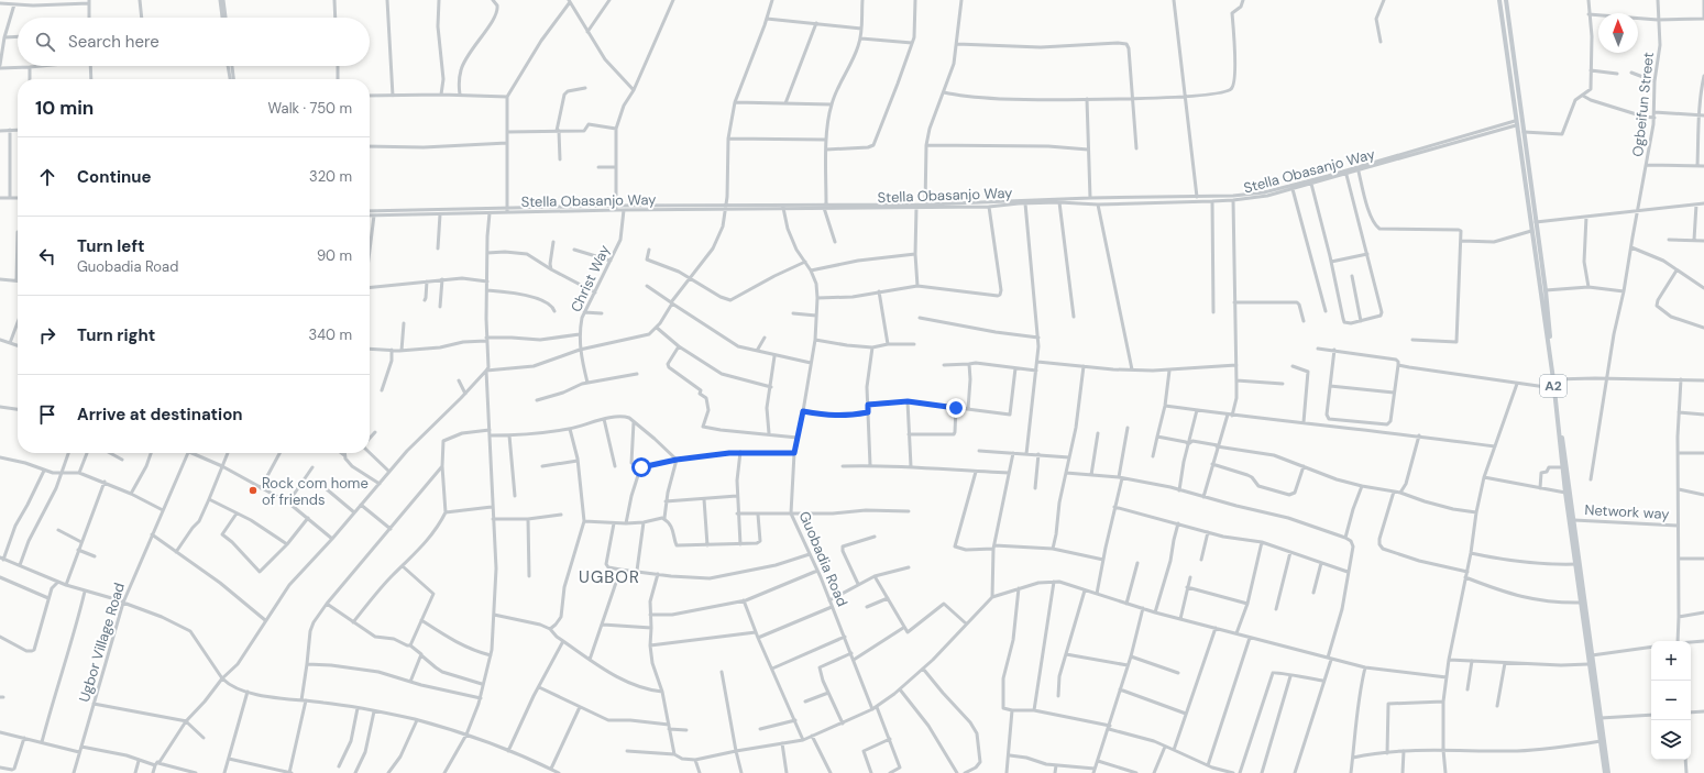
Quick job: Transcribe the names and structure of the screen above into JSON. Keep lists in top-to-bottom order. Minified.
{"streets":{"highway":["A2"],"street":["Ogbeifun Street","Stella Obasanjo Way","Christ Way","Network way","Guobadia Road","Ugbor Village Road"]},"crossings":[["Stella Obasanjo Way","Christ Way"],["Stella Obasanjo Way","A2"],["Stella Obasanjo Way","Guobadia Road"],["A2","Network way"]],"districts":["UGBOR"],"places":["Rock com home of friends"],"north":"top","page":{"search":"Search here","heading":["10 min","Walk · 750 m"],"list":[["Continue","320 m"],["Turn left","Guobadia Road","90 m"],["Turn right","340 m"],"Arrive at destination"],"map_buttons":["+","−"]}}
